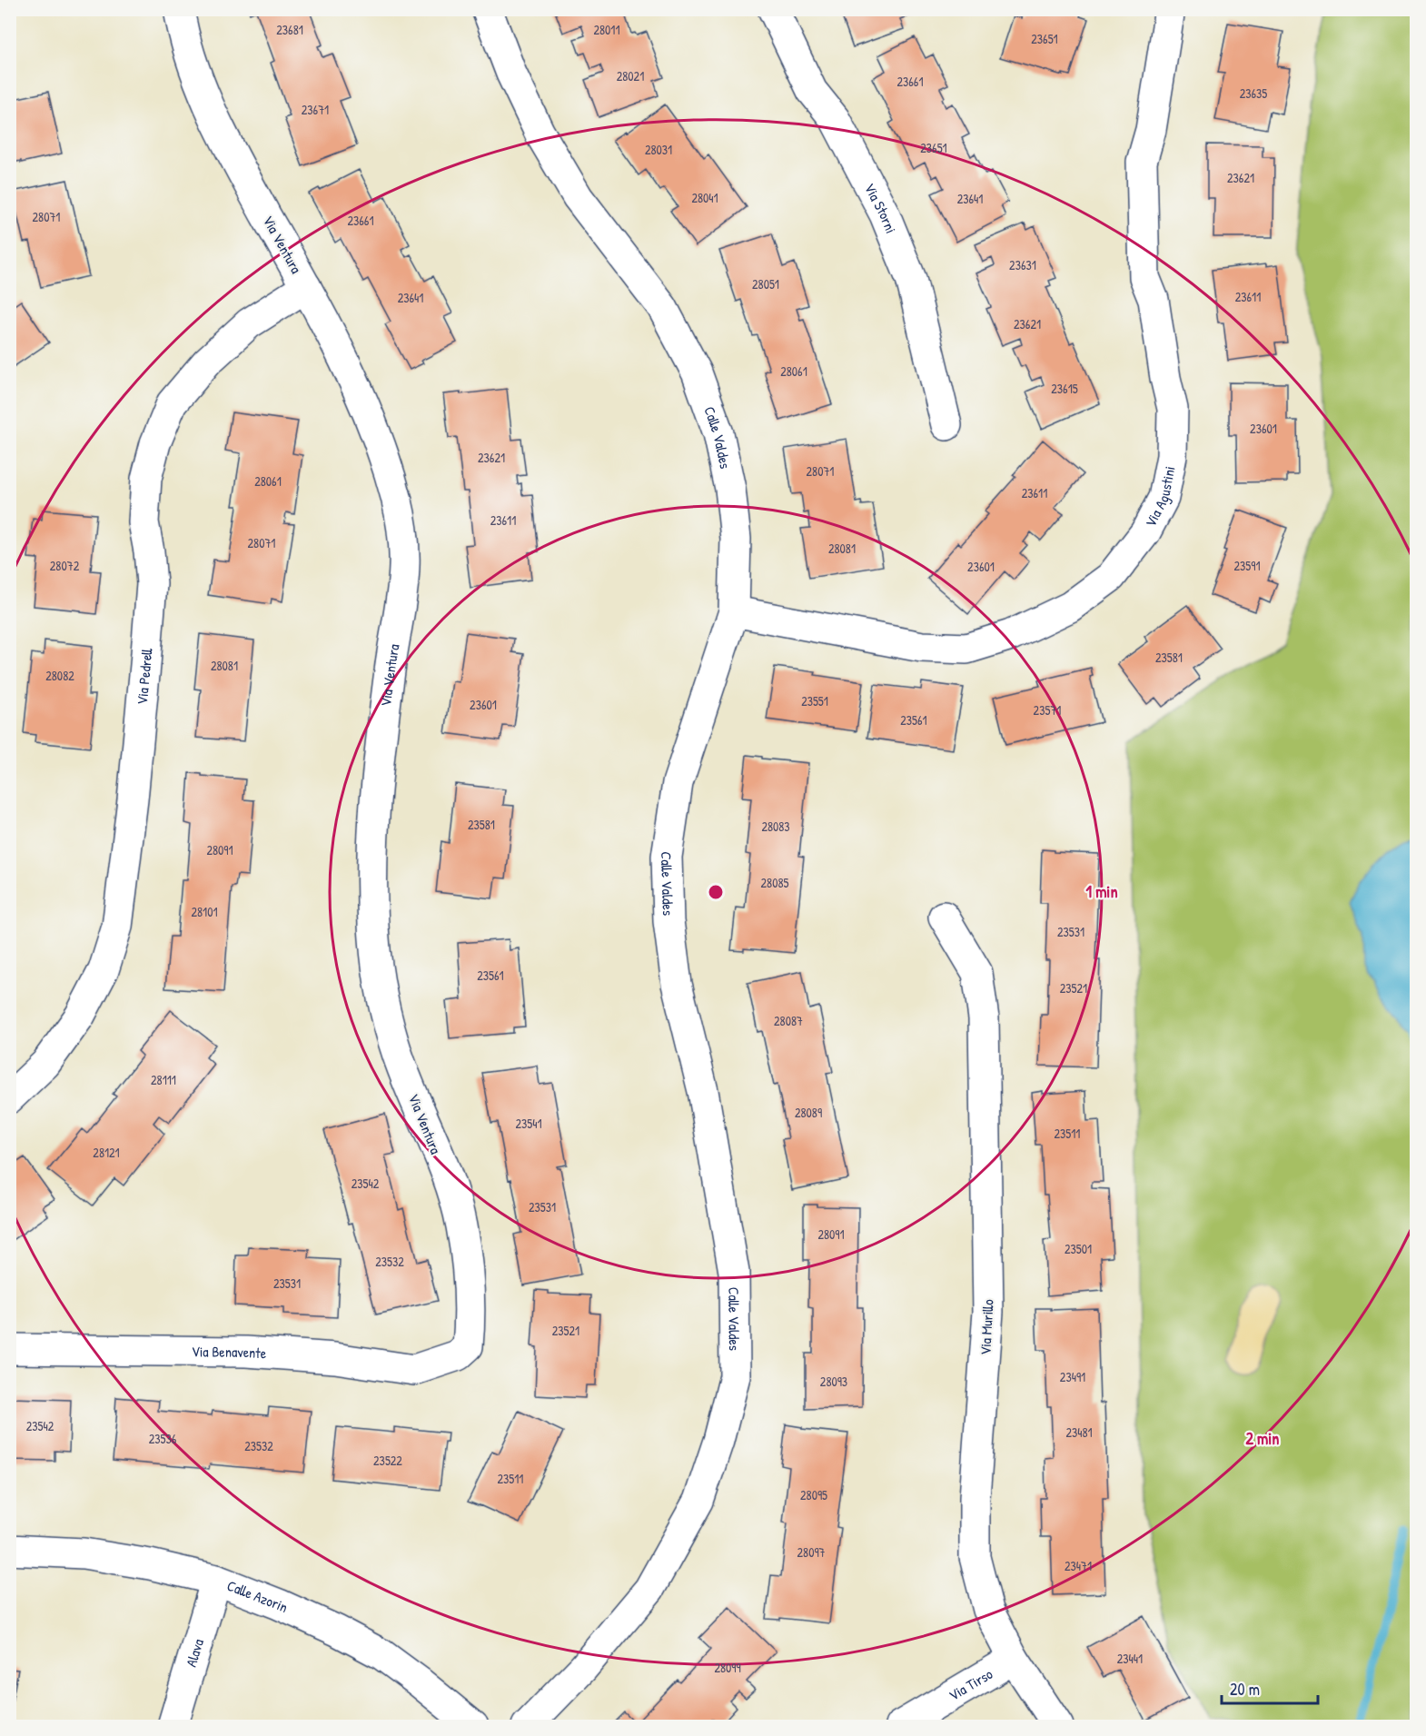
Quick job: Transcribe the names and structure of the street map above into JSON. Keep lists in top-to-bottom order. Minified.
{"streets":{"street":["Via Storni","Via Ventura","Calle Valdes","Via Agustini","Via Pedrell","Via Murillo","Via Benavente","Calle Azorin","Alava","Via Tirso"]},"crossings":[["Via Ventura","Via Pedrell"],["Via Ventura","Via Benavente"],["Calle Valdes","Via Agustini"],["Via Murillo","Via Tirso"],["Calle Azorin","Alava"]],"house_numbers":["23681","28011","23651","28021","23661","23635","23671","23651","28031","23621","28041","23641","28071","23661","23631","28051","23611","23641","23621","28061","23615","23601","23621","28071","28061","23611","23611","28071","28081","28072","23591","23601","23581","28081","28082","23551","23601","23571","23561","23581","28083","28091","28085","28101","23531","23561","23521","28087","28111","28089","23541","23511","28121","23542","23531","28091","23501","23532","23531","23521","23491","28093","23542","23481","23536","23532","23522","23511","28095","28097","23471","23441","28099"],"scale_bar":"20 m","rings":["1 min","2 min"]}
